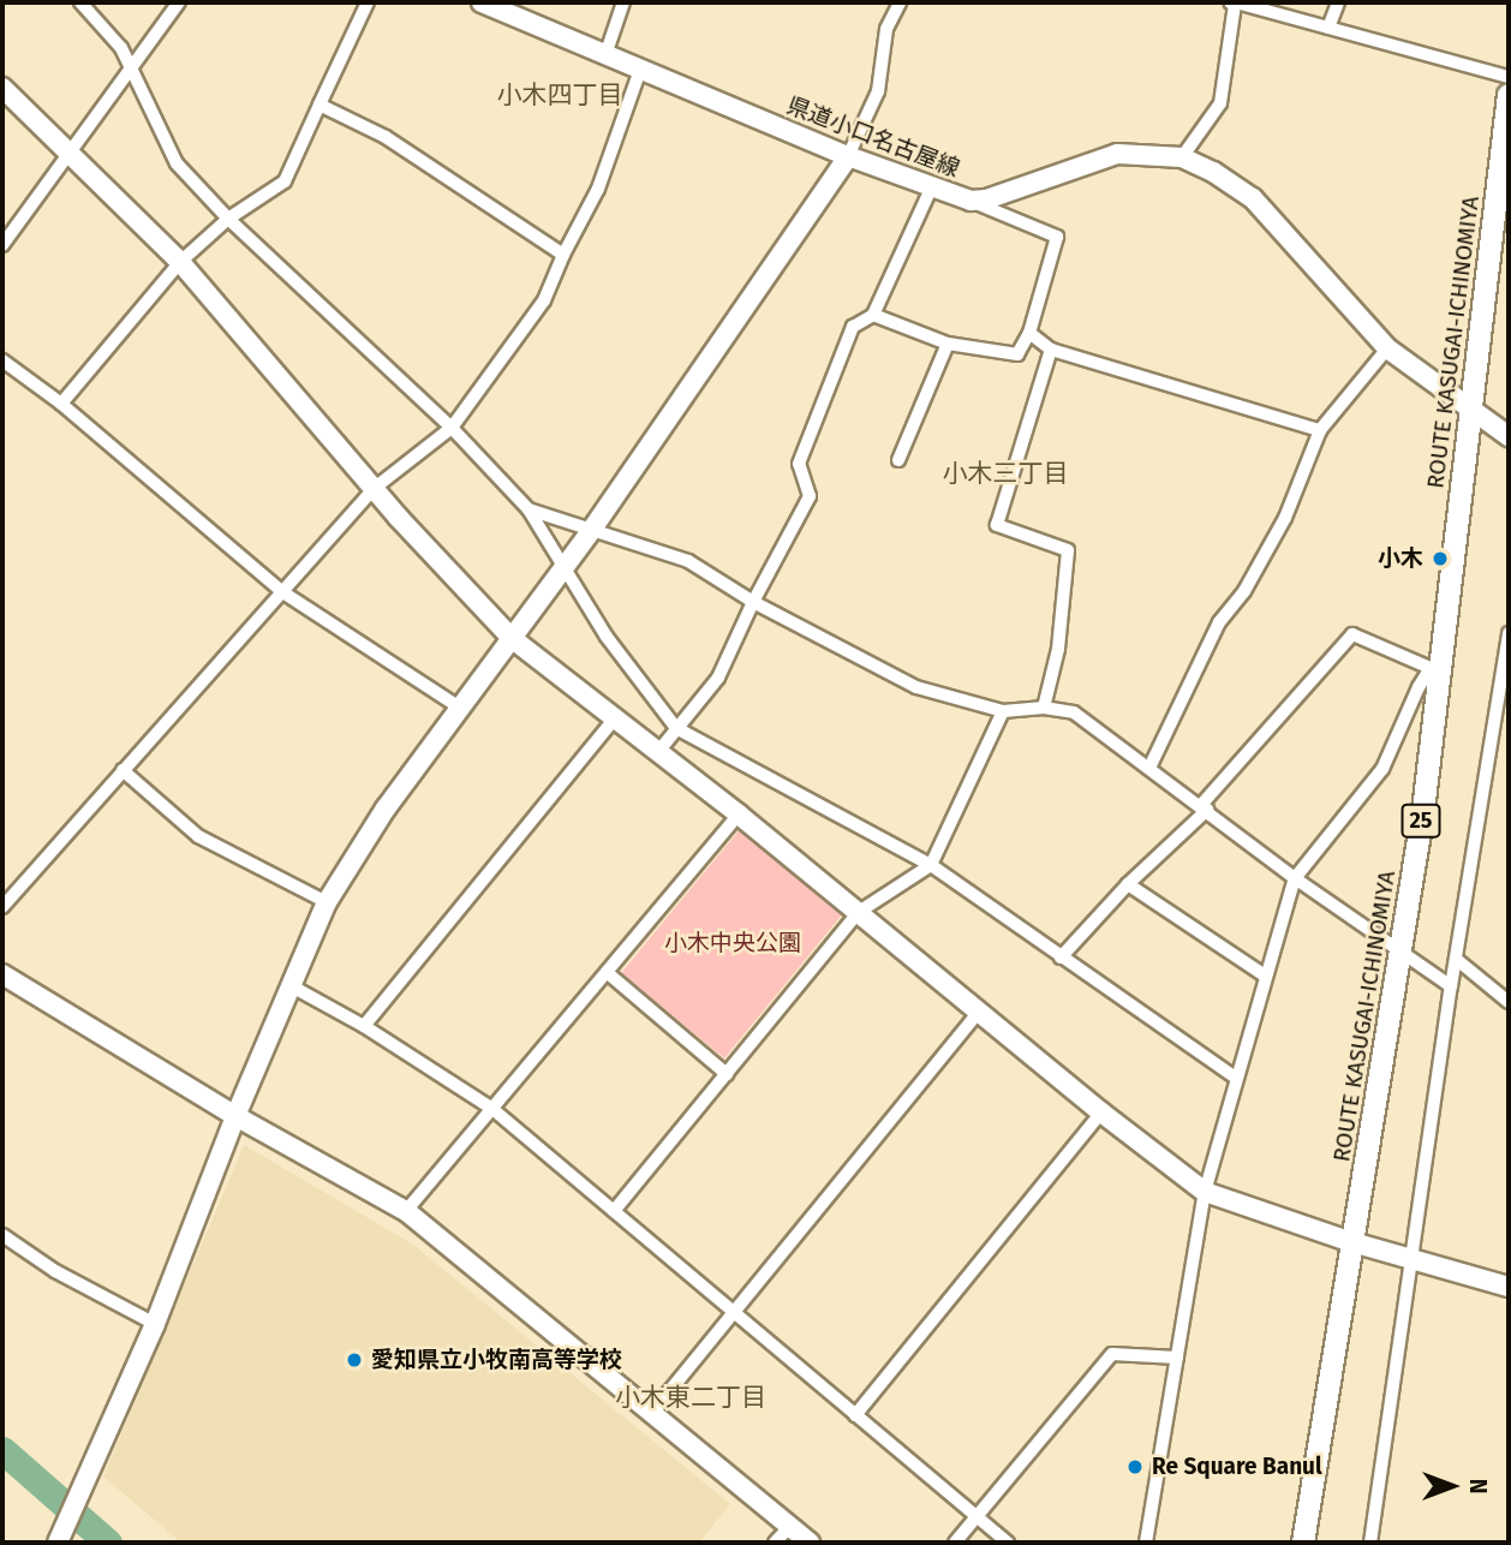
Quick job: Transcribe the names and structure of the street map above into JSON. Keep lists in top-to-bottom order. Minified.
{"streets":{"main road":["ROUTE KASUGAI-ICHINOMIYA","25"],"street":["県道小口名古屋線"]},"crossings":[["県道小口名古屋線","ROUTE KASUGAI-ICHINOMIYA"]],"districts":["小木四丁目","小木三丁目","小木東二丁目"],"parks":["小木中央公園"],"places":["小木","愛知県立小牧南高等学校","Re Square Banul"],"north":"right"}
